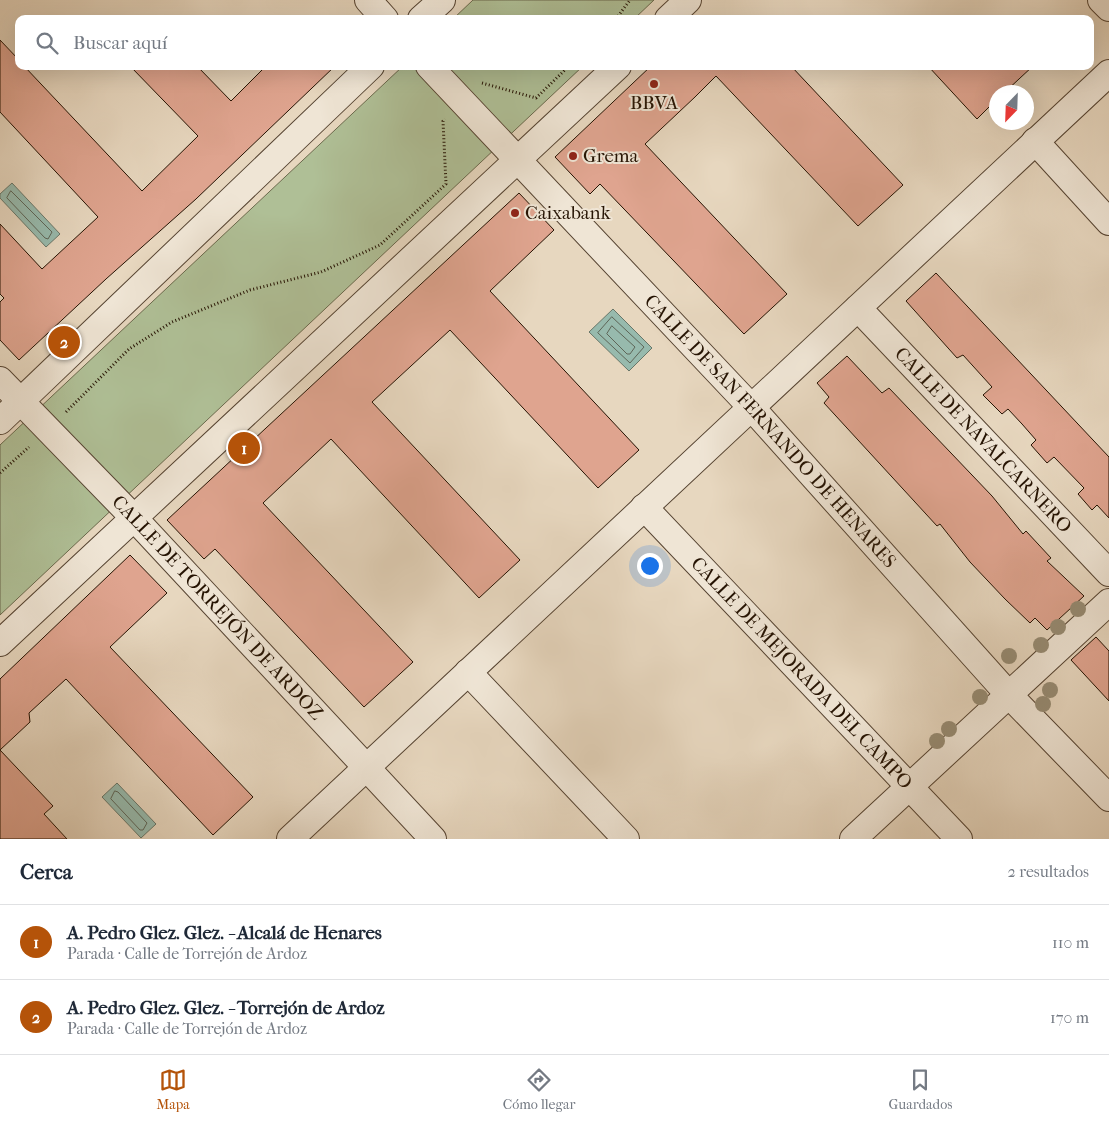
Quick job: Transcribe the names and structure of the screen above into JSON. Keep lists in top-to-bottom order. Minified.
{"streets":{"street":["CALLE DE SAN FERNANDO DE HENARES","CALLE DE NAVALCARNERO","CALLE DE TORREJÓN DE ARDOZ","CALLE DE MEJORADA DEL CAMPO"]},"places":["BBVA","Grema","Caixabank"],"north":"bottom left","page":{"search":"Buscar aquí","pins":["2","1"],"heading":["Cerca","2 resultados"],"list":[{"mark":"1","name":"A. Pedro Glez. Glez. - Alcalá de Henares","note":"Parada · Calle de Torrejón de Ardoz","value":"110 m"},{"mark":"2","name":"A. Pedro Glez. Glez. - Torrejón de Ardoz","note":"Parada · Calle de Torrejón de Ardoz","value":"170 m"}],"nav":["Mapa","Cómo llegar","Guardados"]}}
